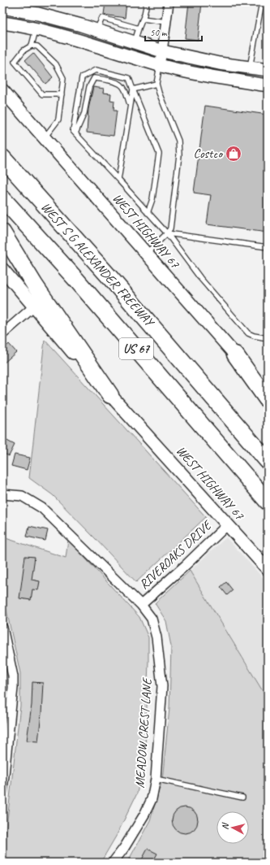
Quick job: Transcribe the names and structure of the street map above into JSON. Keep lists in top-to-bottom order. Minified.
{"streets":{"highway":["WEST S G ALEXANDER FREEWAY","US 67"],"main road":["WEST HIGHWAY 67"],"street":["RIVEROAKS DRIVE","MEADOW CREST LANE"]},"crossings":[["WEST HIGHWAY 67","RIVEROAKS DRIVE"],["RIVEROAKS DRIVE","MEADOW CREST LANE"]],"places":{"shop":["Costco"]},"scale_bar":"50 m","north":"left"}
